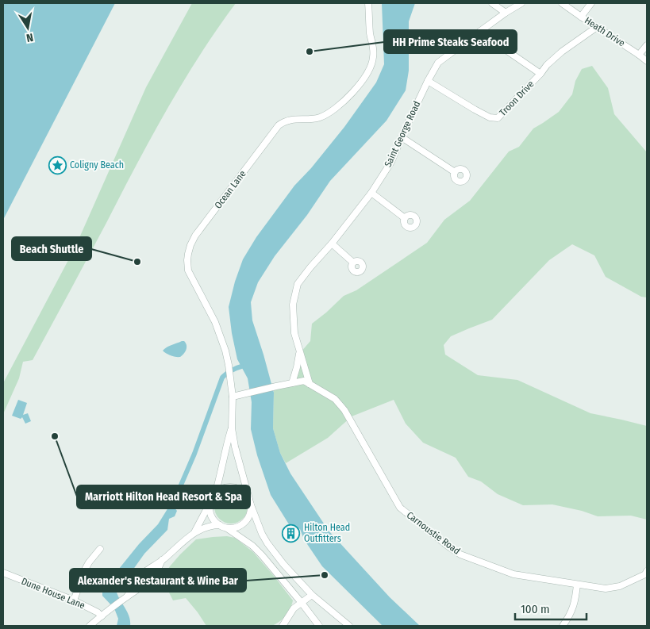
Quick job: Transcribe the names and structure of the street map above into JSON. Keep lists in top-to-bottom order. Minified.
{"streets":{"street":["Heath Drive","Troon Drive","Saint George Road","Ocean Lane","Carnoustie Road","Dune House Lane"]},"crossings":[["Heath Drive","Troon Drive"],["Troon Drive","Saint George Road"],["Saint George Road","Carnoustie Road"],["Ocean Lane","Carnoustie Road"]],"places":{"other":["HH Prime Steaks Seafood","Beach Shuttle","Marriott Hilton Head Resort & Spa","Alexander's Restaurant & Wine Bar"],"place":["Coligny Beach"],"building":["Hilton Head Outfitters"]},"scale_bar":"100 m","north":"bottom"}
